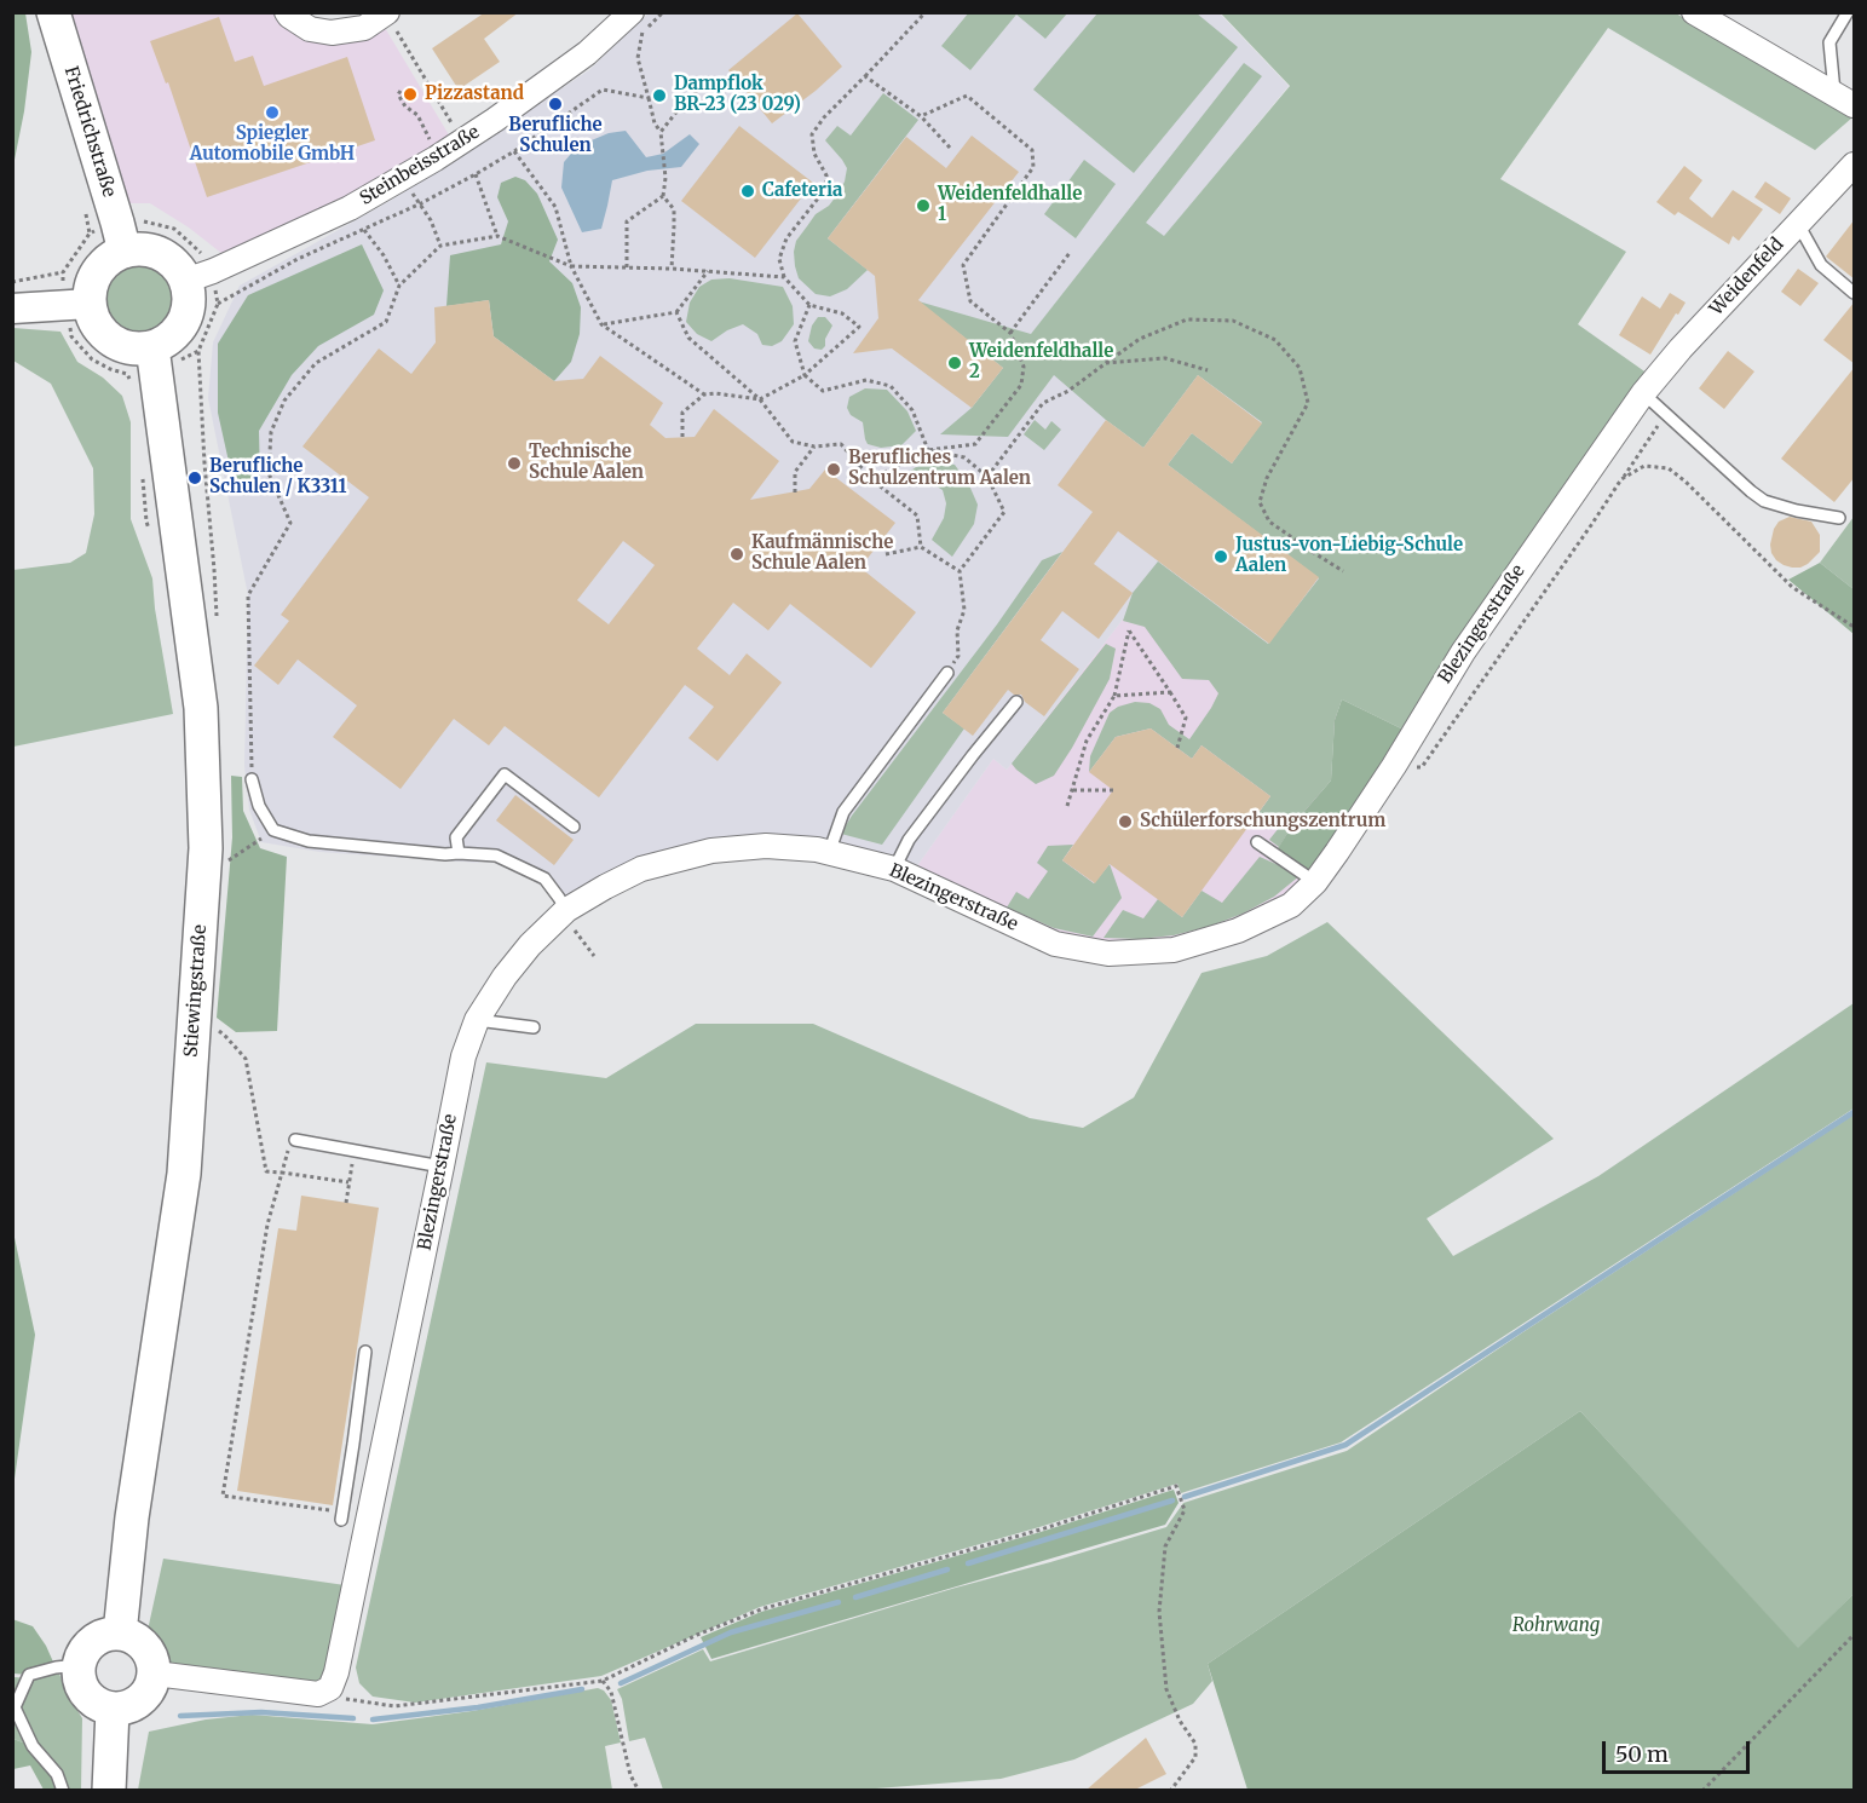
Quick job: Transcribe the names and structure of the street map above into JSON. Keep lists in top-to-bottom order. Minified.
{"streets":{"main road":["Friedrichstraße","Stiewingstraße"],"street":["Steinbeisstraße","Weidenfeld","Blezingerstraße"]},"crossings":[["Friedrichstraße","Steinbeisstraße"],["Friedrichstraße","Stiewingstraße"],["Steinbeisstraße","Stiewingstraße"],["Weidenfeld","Blezingerstraße"]],"parks":["Rohrwang"],"places":["Pizzastand","Dampflok BR-23 (23 029)","Berufliche Schulen","Spiegler Automobile GmbH","Cafeteria","Weidenfeldhalle 1","Weidenfeldhalle 2","Technische Schule Aalen","Berufliches Schulzentrum Aalen","Berufliche Schulen / K3311","Kaufmännische Schule Aalen","Justus-von-Liebig-Schule Aalen","Schülerforschungszentrum"],"scale_bar":"50 m"}
